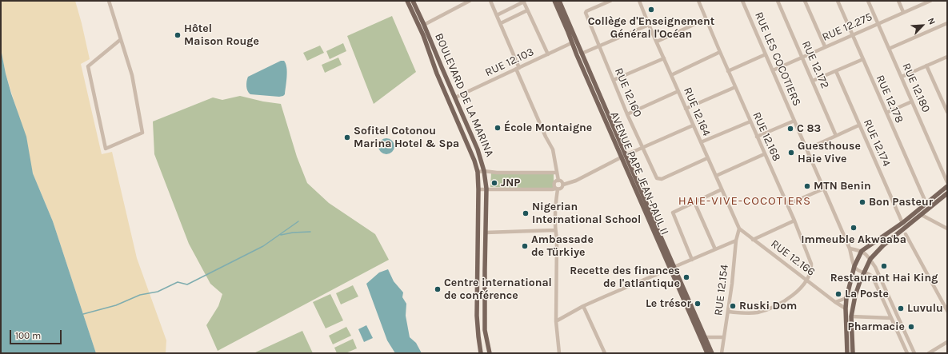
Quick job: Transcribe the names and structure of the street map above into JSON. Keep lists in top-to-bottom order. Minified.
{"streets":{"main road":["BOULEVARD DE LA MARINA","AVENUE PAPE JEAN-PAUL II"],"street":["RUE 12.275","RUE LES COCOTIERS","RUE 12.103","RUE 12.172","RUE 12.180","RUE 12.160","RUE 12.178","RUE 12.164","RUE 12.168","RUE 12.174","RUE 12.166","RUE 12.154"]},"crossings":[["RUE 12.275","RUE LES COCOTIERS"],["RUE 12.275","RUE 12.172"],["RUE 12.275","RUE 12.180"],["RUE 12.275","RUE 12.178"],["RUE 12.103","BOULEVARD DE LA MARINA"],["RUE 12.103","AVENUE PAPE JEAN-PAUL II"],["RUE 12.160","RUE 12.164"],["RUE 12.164","RUE 12.166"],["RUE 12.164","RUE 12.154"],["RUE 12.168","RUE 12.166"],["RUE 12.166","RUE 12.154"]],"districts":["HAIE-VIVE-COCOTIERS"],"places":["Collège d'Enseignement Général l'Océan","Hôtel Maison Rouge","École Montaigne","C 83","Sofitel Cotonou Marina Hotel & Spa","Guesthouse Haie Vive","JNP","MTN Benin","Bon Pasteur","Nigerian International School","Immeuble Akwaaba","Ambassade de Türkiye","Restaurant Hai King","Recette des finances de l'atlantique","Centre international de conférence","La Poste","Le trésor","Ruski Dom","Luvulu","Pharmacie"],"scale_bar":"100 m","north":"top right"}
